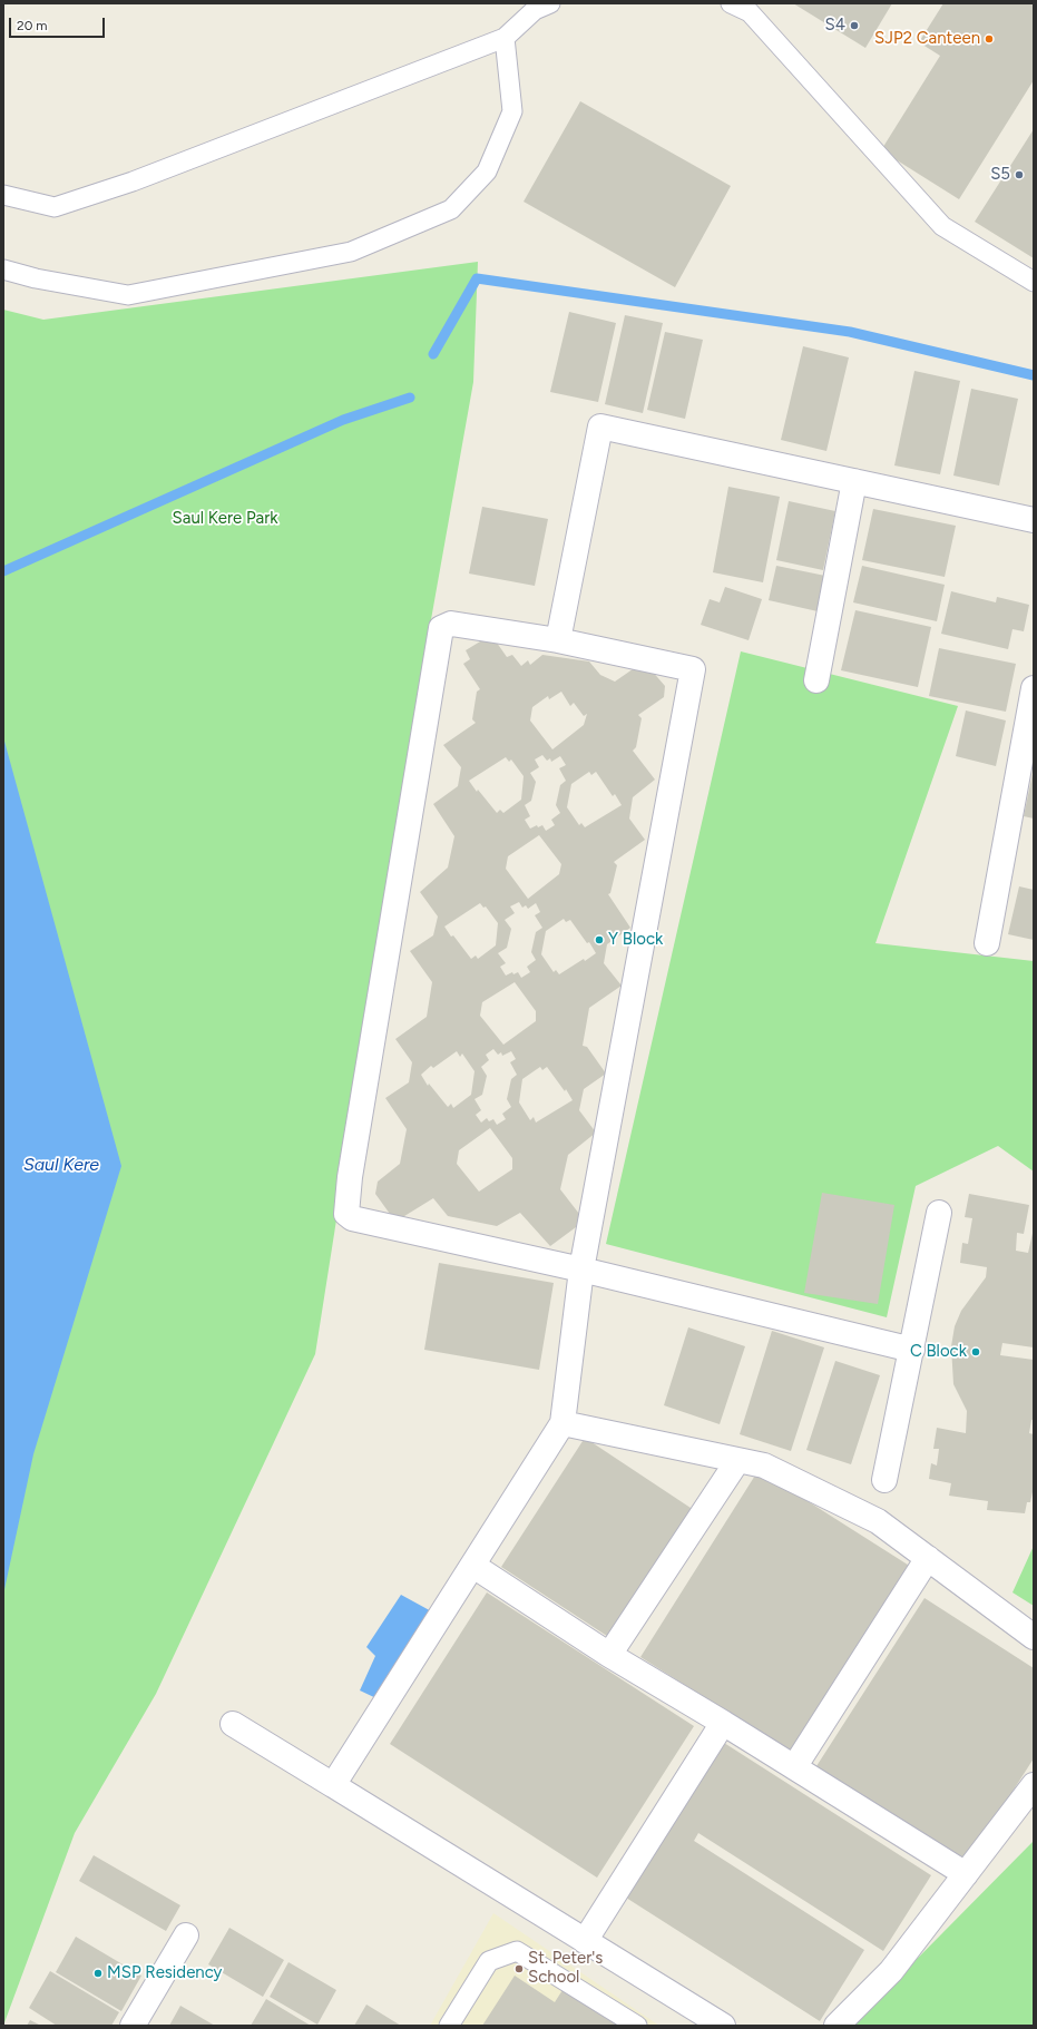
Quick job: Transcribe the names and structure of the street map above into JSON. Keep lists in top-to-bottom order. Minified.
{"water":["Saul Kere"],"parks":["Saul Kere Park"],"places":["S4","SJP2 Canteen","S5","Y Block","C Block","St. Peter's School","MSP Residency"],"scale_bar":"20 m"}
